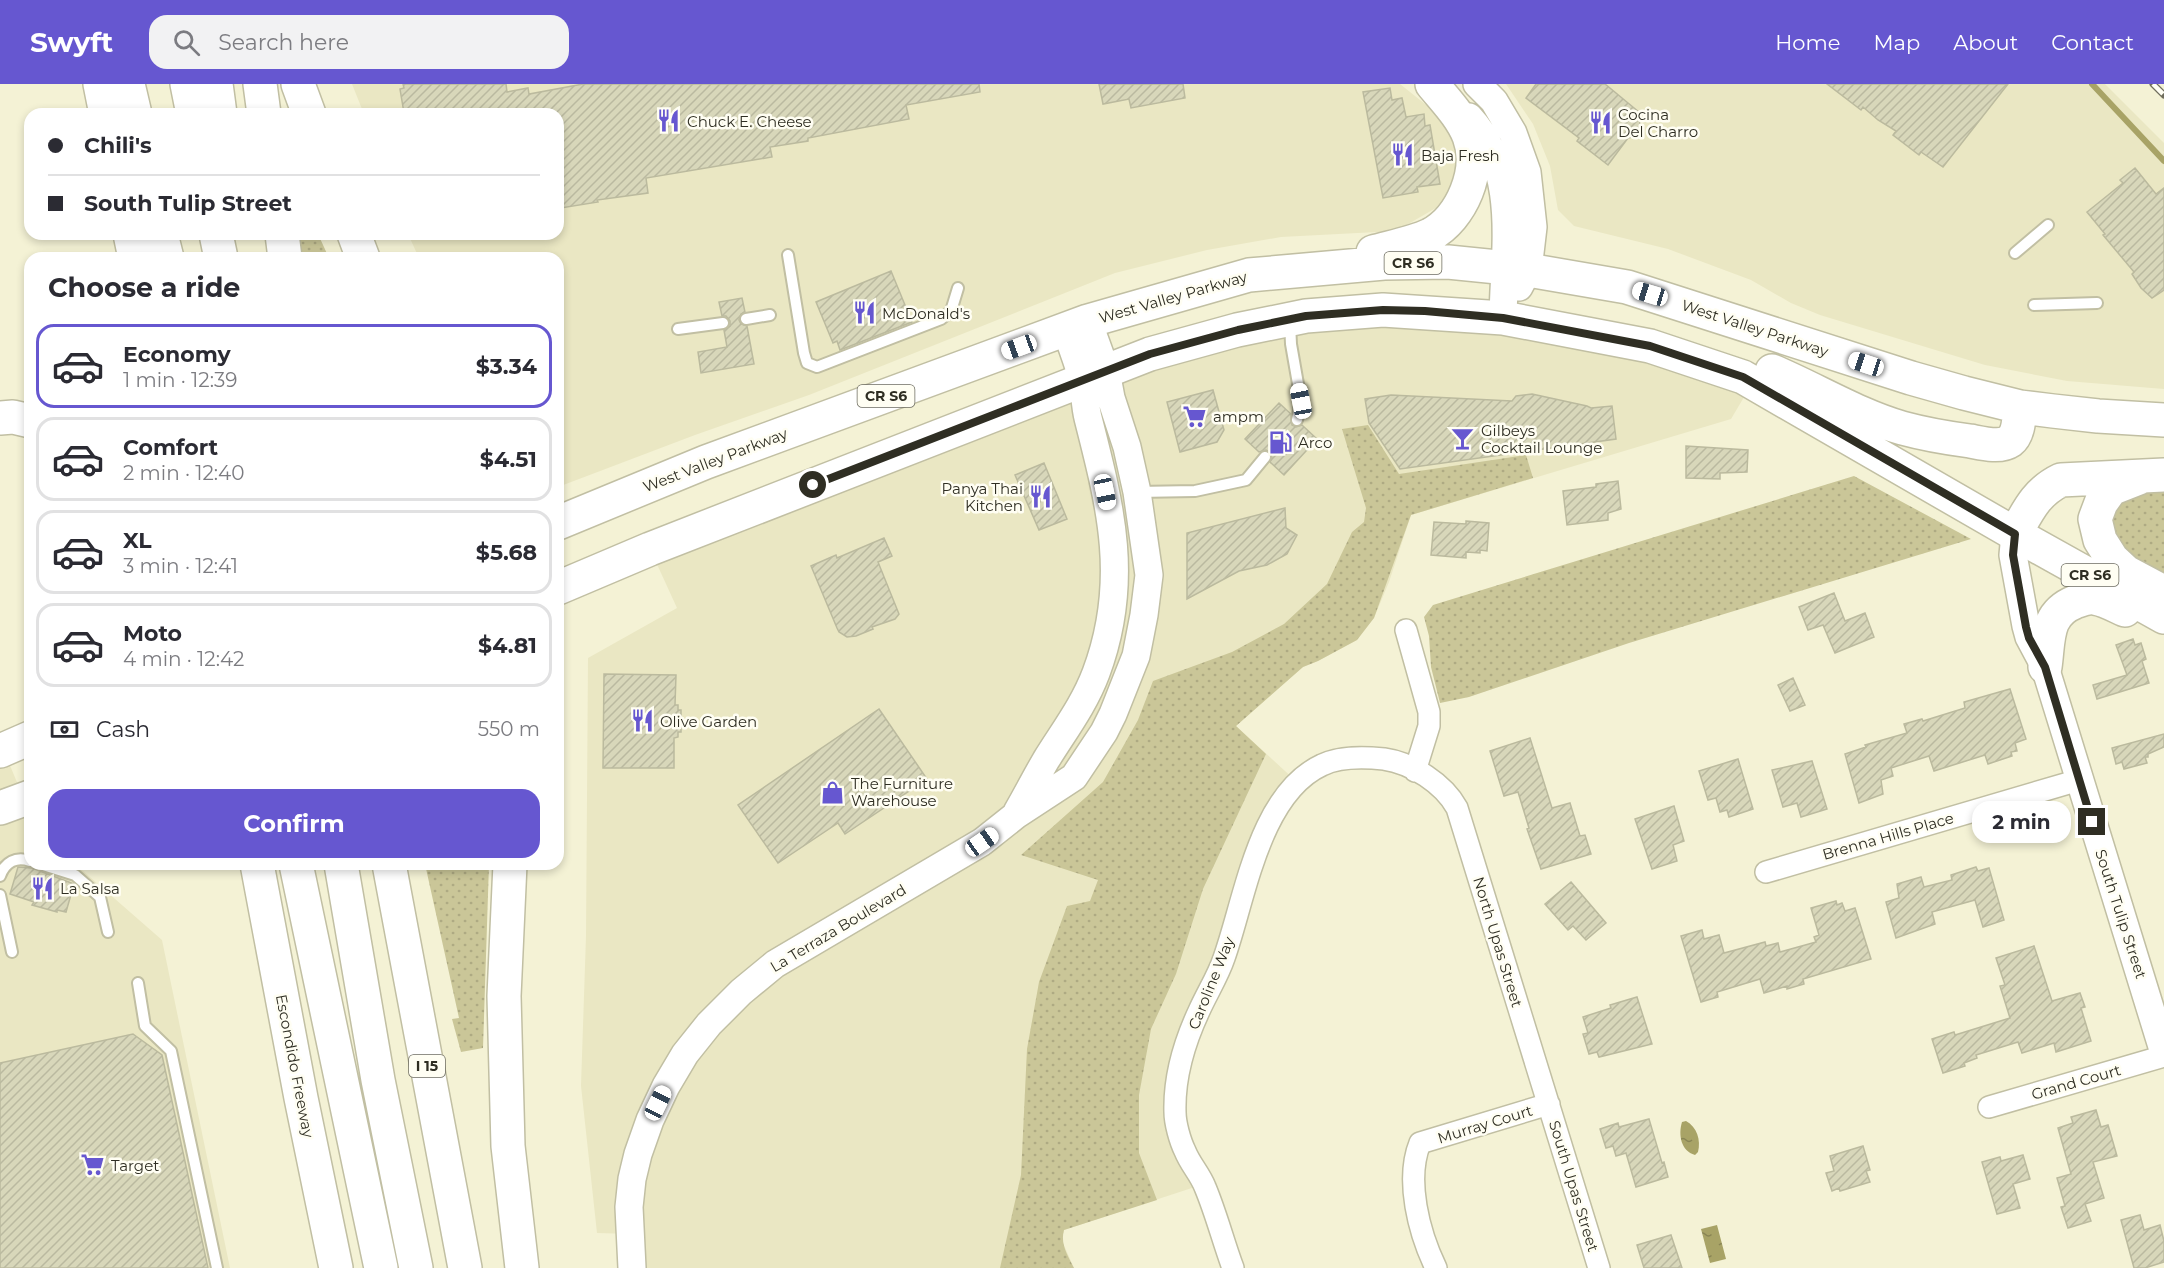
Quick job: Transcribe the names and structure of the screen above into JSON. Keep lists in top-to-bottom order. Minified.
{"streets":{"main road":["CR S6","West Valley Parkway","Escondido Freeway","I 15"],"street":["Brenna Hills Place","South Tulip Street","La Terraza Boulevard","North Upas Street","Caroline Way","Grand Court","Murray Court","South Upas Street"]},"crossings":[["CR S6","South Tulip Street"],["CR S6","La Terraza Boulevard"],["West Valley Parkway","La Terraza Boulevard"],["Brenna Hills Place","South Tulip Street"],["South Tulip Street","Grand Court"],["North Upas Street","Caroline Way"],["North Upas Street","Murray Court"],["North Upas Street","South Upas Street"],["Murray Court","South Upas Street"]],"places":{"restaurant":["Chuck E. Cheese","Cocina Del Charro","Baja Fresh","McDonald's","Panya Thai Kitchen","Olive Garden","La Salsa"],"supermarket":["ampm","Target"],"bar":["Gilbeys Cocktail Lounge"],"fuel station":["Arco"],"shop":["The Furniture Warehouse"]},"page":{"header":"Swyft","search":"Search here","nav":["Home","Map","About","Contact"],"banner":["Chili's","South Tulip Street"],"heading":"Choose a ride","list":[{"name":"Economy","note":"1 min · 12:39","value":"$3.34"},{"name":"Comfort","note":"2 min · 12:40","value":"$4.51"},{"name":"XL","note":"3 min · 12:41","value":"$5.68"},{"name":"Moto","note":"4 min · 12:42","value":"$4.81"}],"pay":["Cash","550 m"],"buttons":"Confirm","bubble":"2 min"}}
